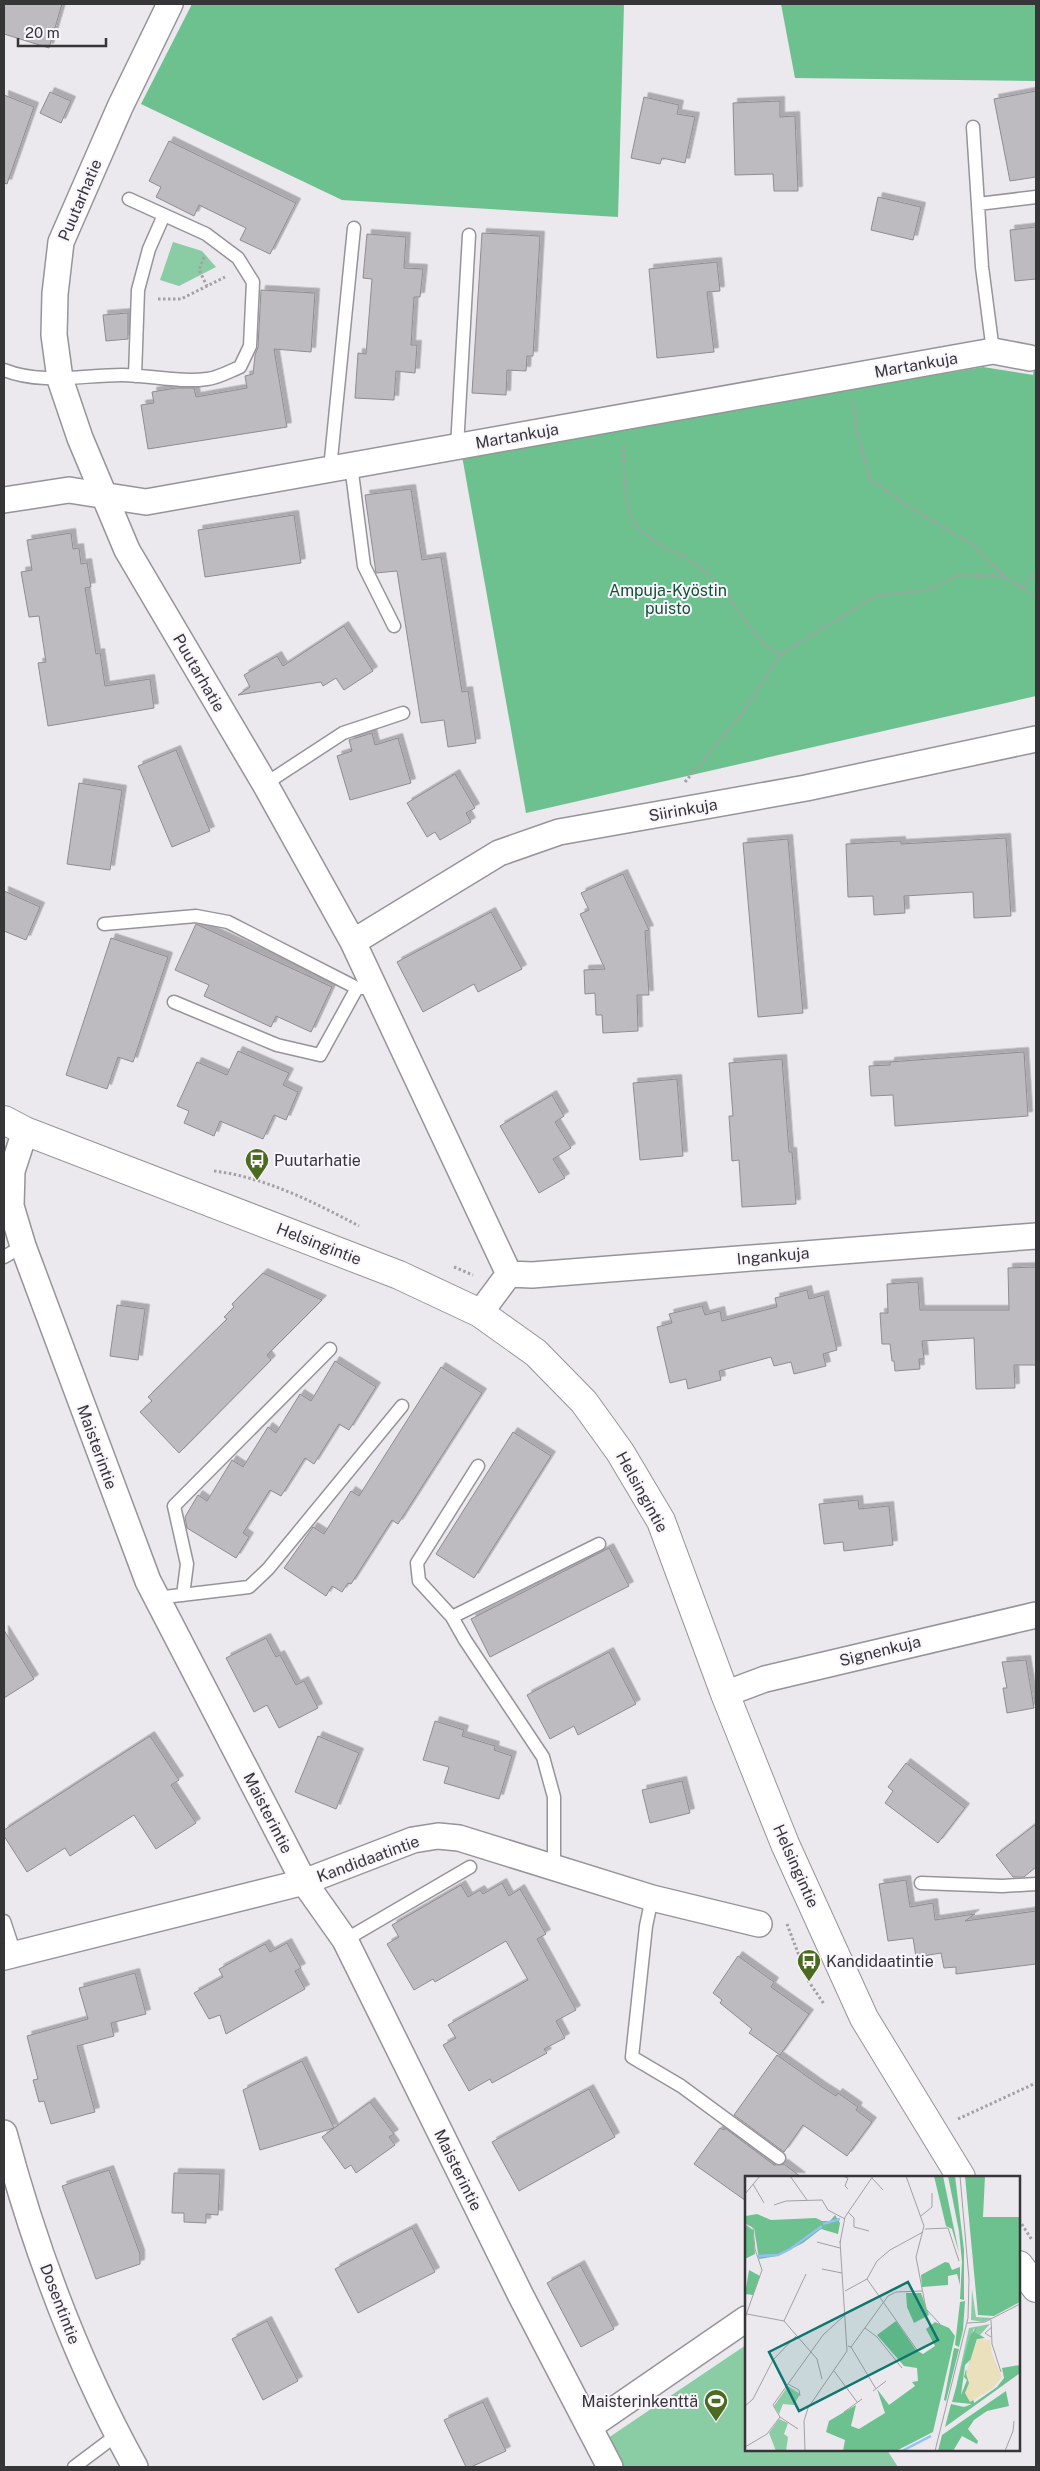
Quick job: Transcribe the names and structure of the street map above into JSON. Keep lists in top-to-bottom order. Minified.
{"streets":{"main road":["Helsingintie"],"street":["Puutarhatie","Martankuja","Siirinkuja","Ingankuja","Maisterintie","Signenkuja","Kandidaatintie","Dosentintie"]},"crossings":[["Puutarhatie","Martankuja"],["Puutarhatie","Siirinkuja"],["Puutarhatie","Ingankuja"],["Helsingintie","Maisterintie"],["Helsingintie","Signenkuja"],["Maisterintie","Kandidaatintie"]],"parks":["Ampuja-Kyöstin puisto"],"places":{"bus stop":["Puutarhatie","Kandidaatintie"],"sports":["Maisterinkenttä"]},"scale_bar":"20 m"}
